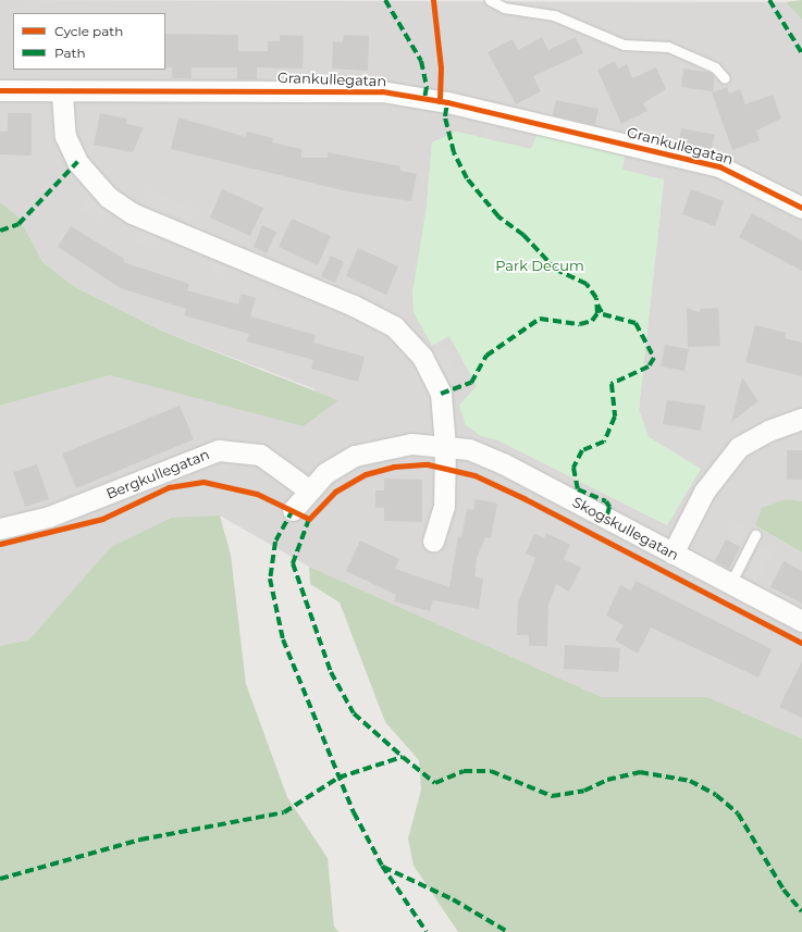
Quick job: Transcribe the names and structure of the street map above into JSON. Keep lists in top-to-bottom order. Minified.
{"streets":{"street":["Grankullegatan","Bergkullegatan","Skogskullegatan"]},"crossings":[["Bergkullegatan","Skogskullegatan"]],"parks":["Park Decum"],"legend":["Cycle path","Path"]}
